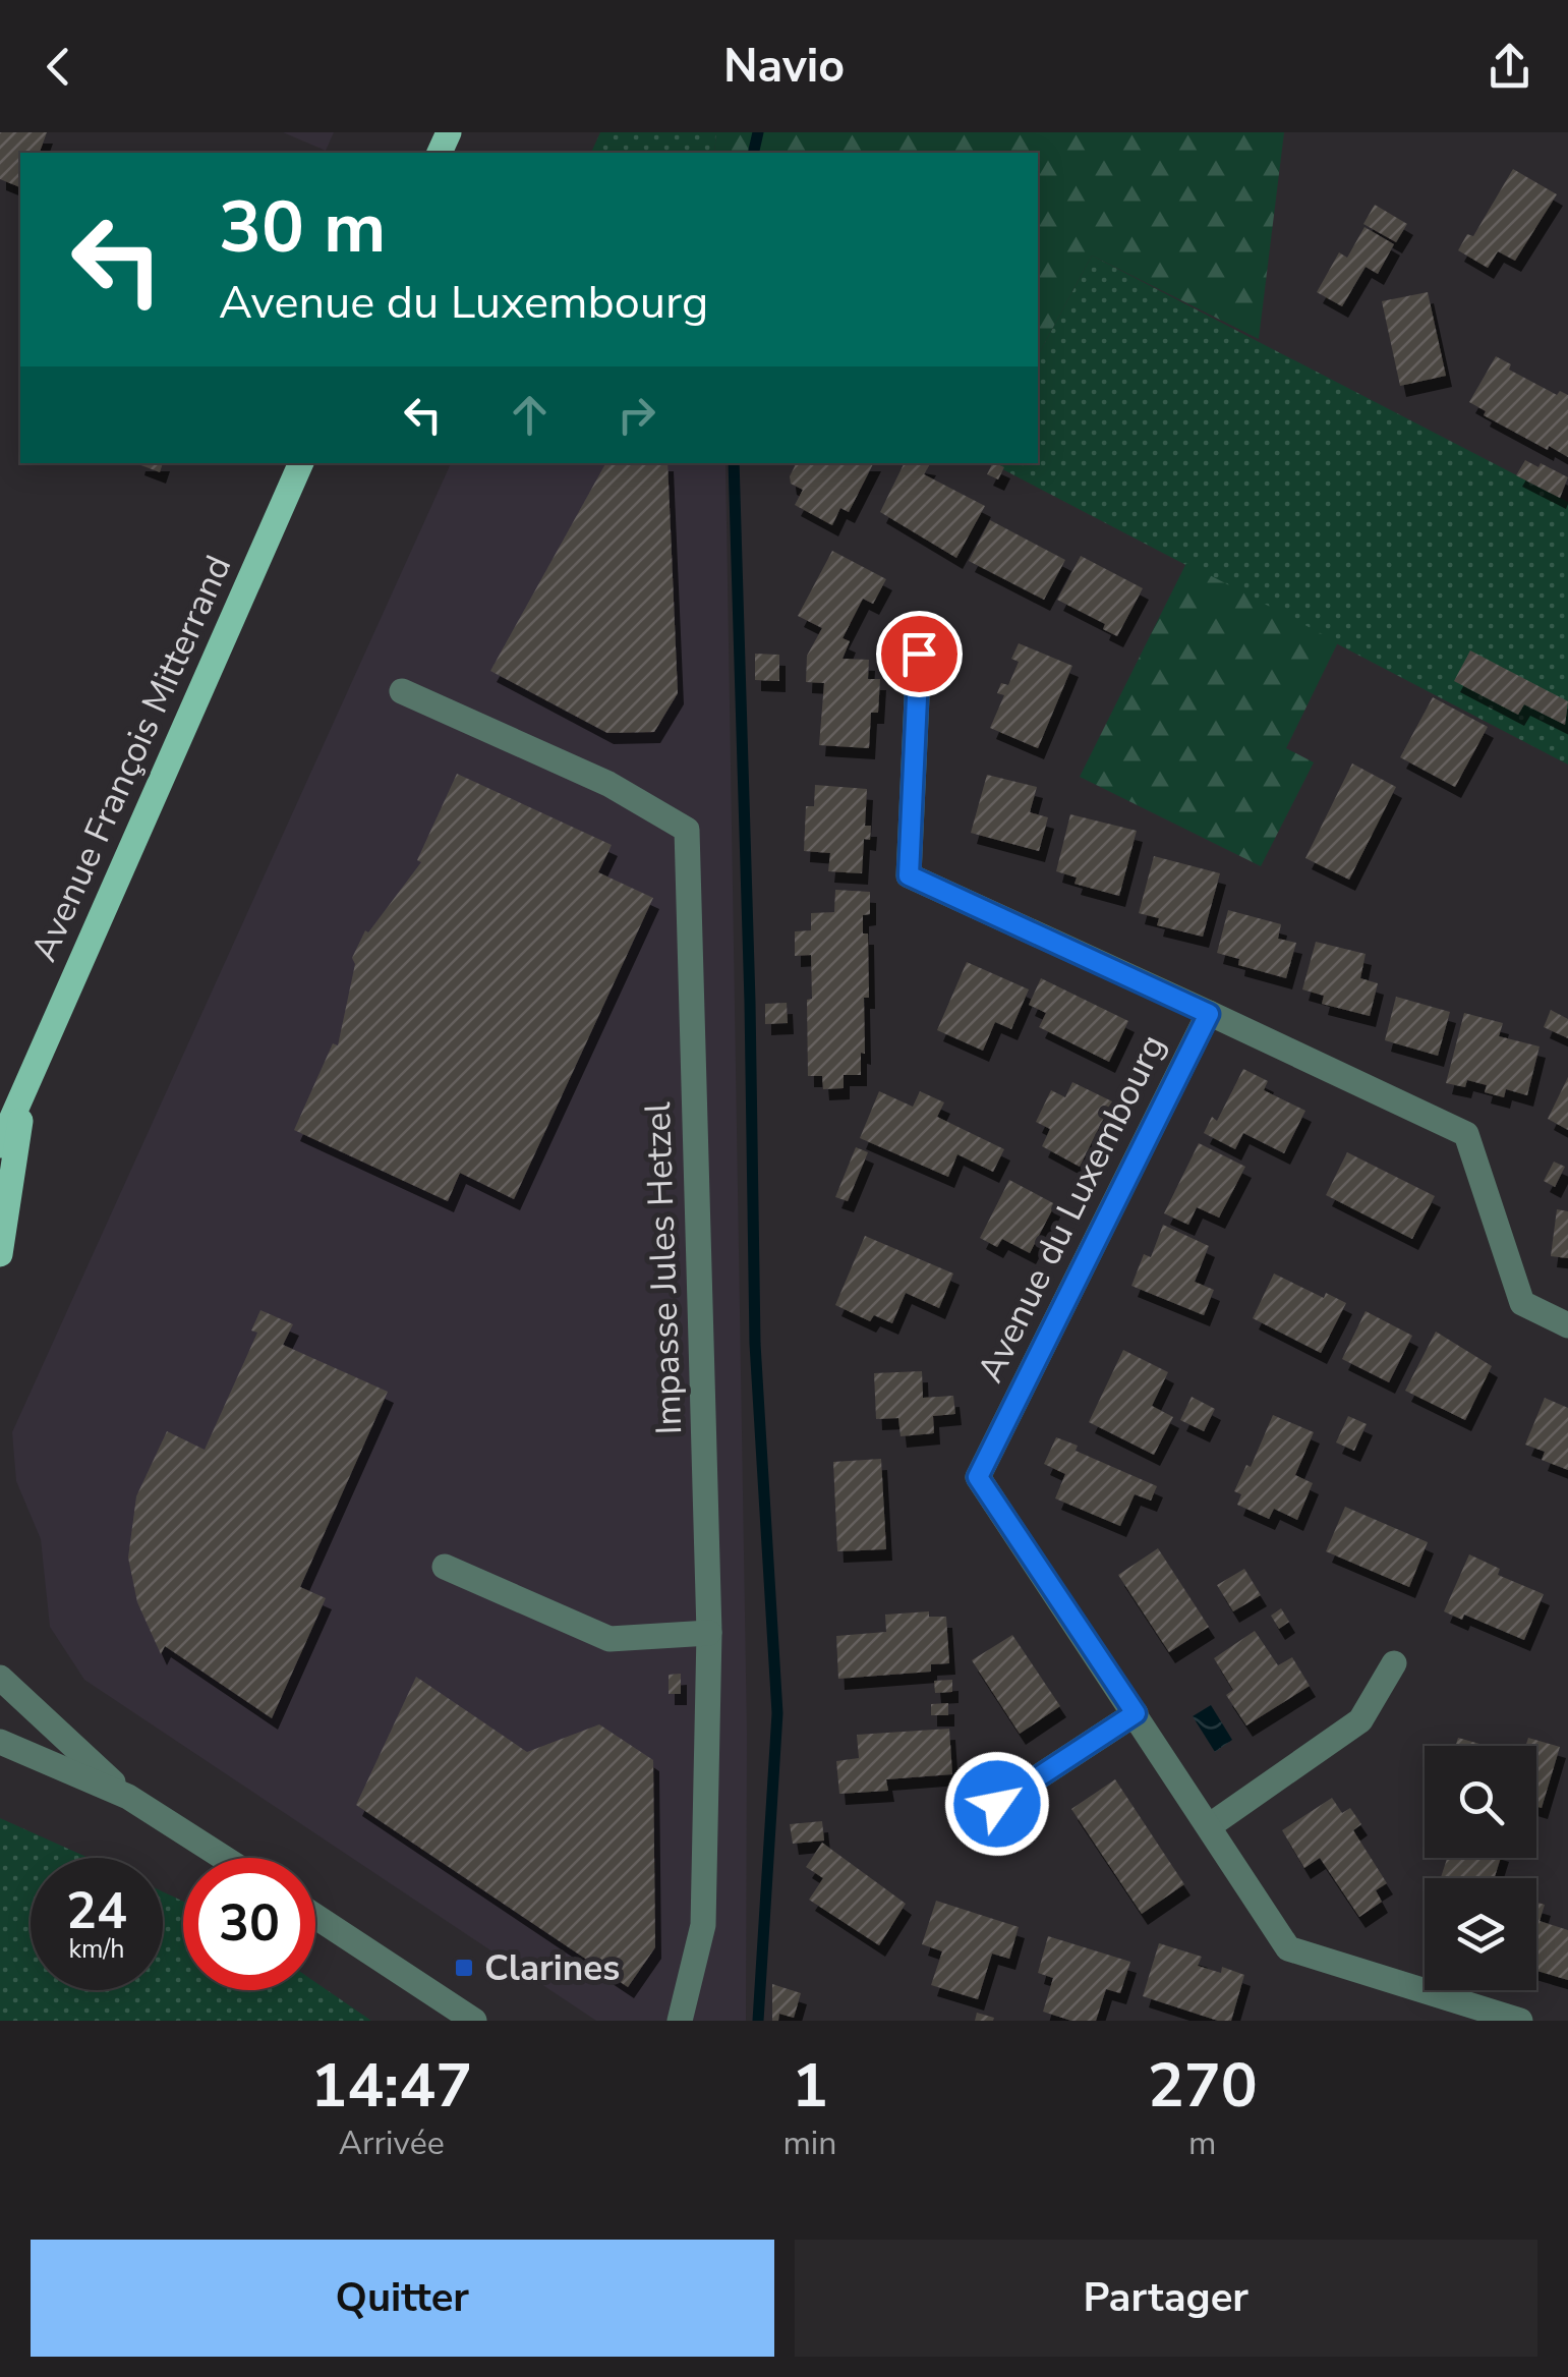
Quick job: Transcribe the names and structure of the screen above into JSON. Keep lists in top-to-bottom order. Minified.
{"streets":{"main road":["Avenue François Mitterrand"],"street":["Avenue du Luxembourg","Impasse Jules Hetzel"]},"places":{"transit":["Clarines"]},"page":{"header":"Navio","turn":["30 m","Avenue du Luxembourg"],"speed":"24 km/h","limit":"30","eta":["14:47","Arrivée","1","min","270","m"],"buttons":["Quitter","Partager"]}}
